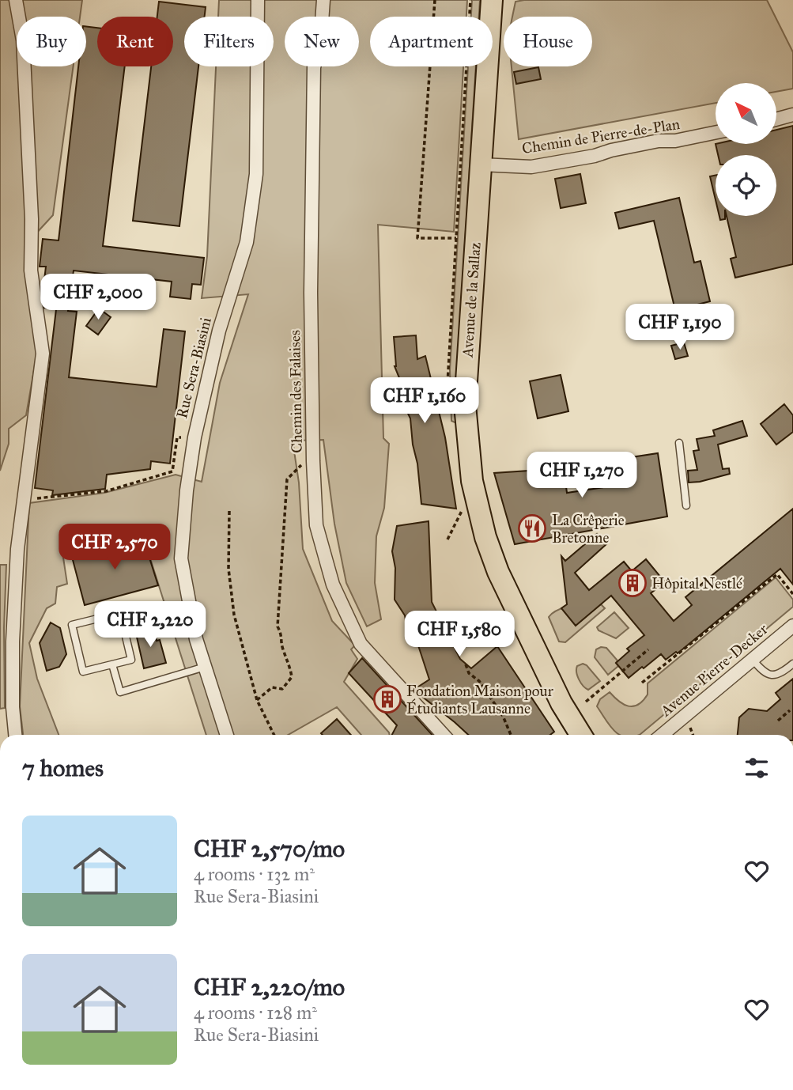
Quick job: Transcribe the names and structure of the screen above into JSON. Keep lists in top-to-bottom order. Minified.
{"streets":{"main road":["Avenue de la Sallaz"],"street":["Chemin de Pierre-de-Plan","Rue Sera-Biasini","Chemin des Falaises","Avenue Pierre-Decker"]},"crossings":[["Chemin de Pierre-de-Plan","Avenue de la Sallaz"]],"places":{"restaurant":["La Crêperie Bretonne"],"building":["Hôpital Nestlé","Fondation Maison pour Étudiants Lausanne"]},"north":"top left","page":{"chip":["Buy","Rent","Filters","New","Apartment","House"],"price":["CHF 2,000","CHF 1,190","CHF 1,160","CHF 1,270","CHF 2,570","CHF 2,220","CHF 1,580"],"heading":"7 homes","list":[{"name":"CHF 2,570/mo","note":"4 rooms · 132 m² · Rue Sera-Biasini"},{"name":"CHF 2,220/mo","note":"4 rooms · 128 m² · Rue Sera-Biasini"}]}}
